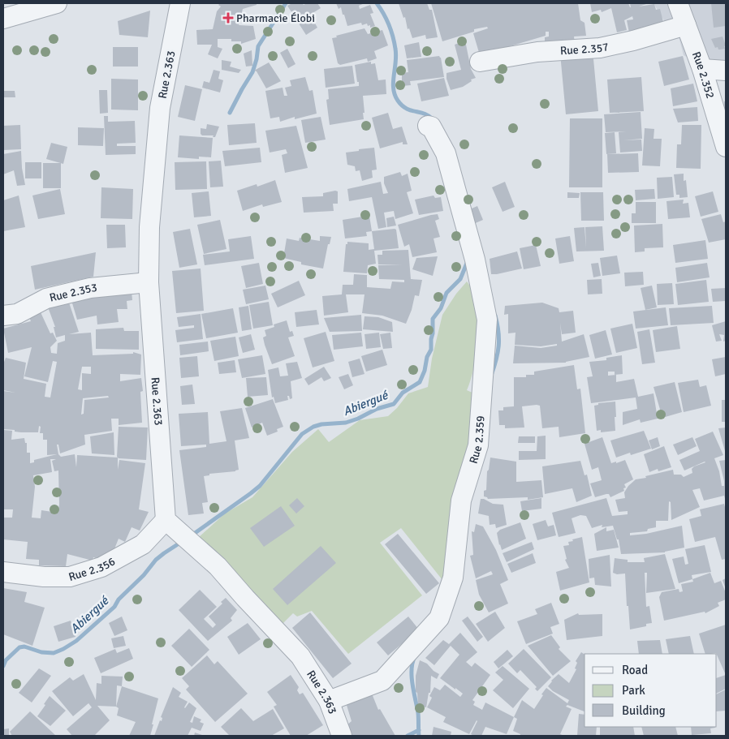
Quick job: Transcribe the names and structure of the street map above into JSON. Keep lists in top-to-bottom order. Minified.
{"streets":{"street":["Rue 2.357","Rue 2.363","Rue 2.352","Rue 2.353","Rue 2.359","Rue 2.356"]},"crossings":[["Rue 2.357","Rue 2.352"],["Rue 2.363","Rue 2.353"],["Rue 2.363","Rue 2.359"],["Rue 2.363","Rue 2.356"]],"water":["Abiergué"],"places":{"health":["Pharmacie Élobi"]},"legend":["Road","Park","Building"]}
